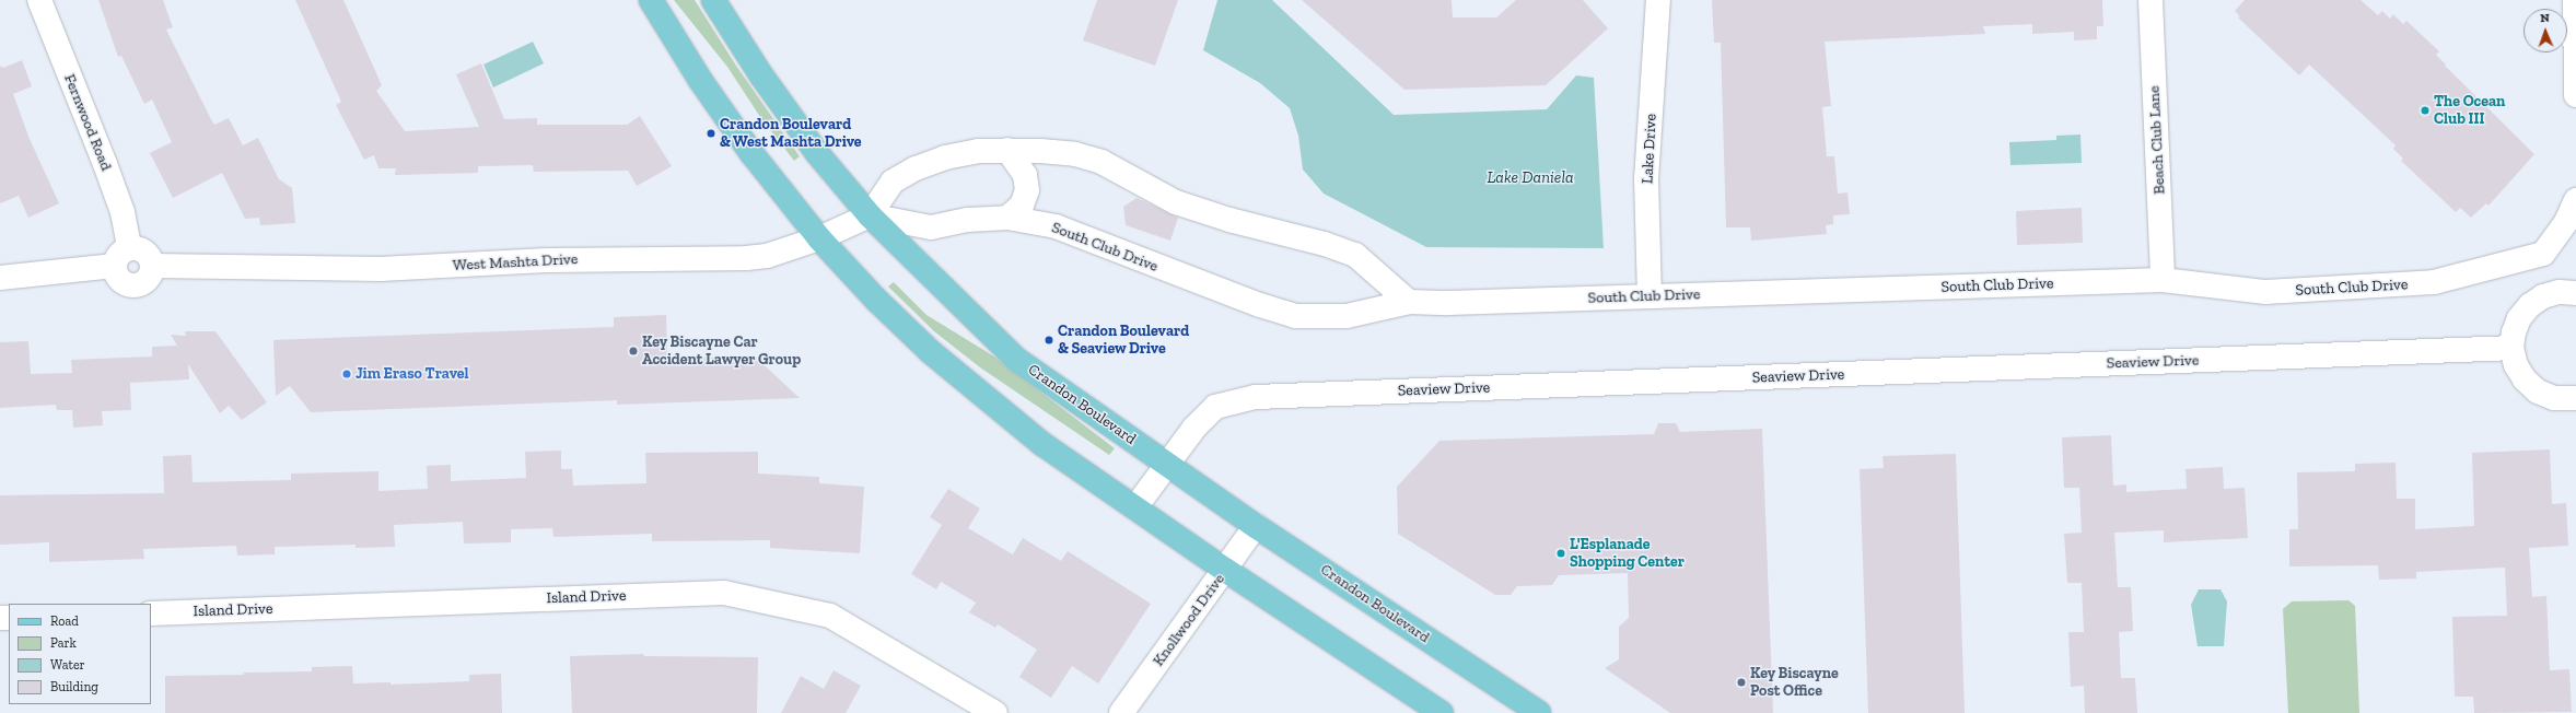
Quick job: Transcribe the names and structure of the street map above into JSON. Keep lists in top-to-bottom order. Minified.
{"streets":{"main road":["Crandon Boulevard"],"street":["Fernwood Road","Beach Club Lane","Lake Drive","South Club Drive","West Mashta Drive","Seaview Drive","Island Drive","Knollwood Drive"]},"crossings":[["Fernwood Road","West Mashta Drive"],["Beach Club Lane","South Club Drive"],["Lake Drive","South Club Drive"],["South Club Drive","West Mashta Drive"],["South Club Drive","Crandon Boulevard"],["West Mashta Drive","Crandon Boulevard"],["Seaview Drive","Crandon Boulevard"],["Crandon Boulevard","Knollwood Drive"]],"water":["Lake Daniela"],"places":["The Ocean Club III","Crandon Boulevard & West Mashta Drive","Crandon Boulevard & Seaview Drive","Key Biscayne Car Accident Lawyer Group","Jim Eraso Travel","L'Esplanade Shopping Center","Key Biscayne Post Office"],"legend":["Road","Park","Water","Building"],"north":"top"}
